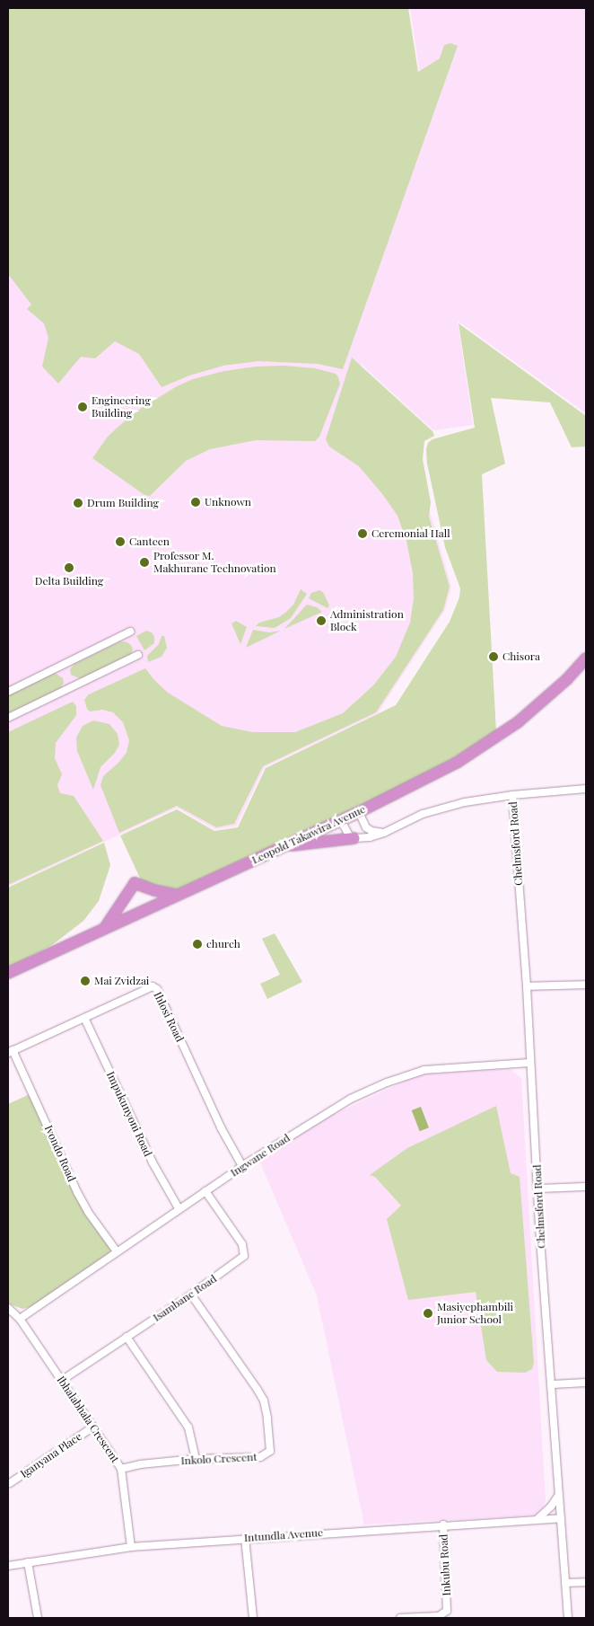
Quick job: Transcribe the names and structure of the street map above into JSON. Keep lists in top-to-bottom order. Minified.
{"streets":{"highway":["Leopold Takawira Avenue"],"street":["Chelmsford Road","Ihlosi Road","Impukunyoni Road","Ivondo Road","Ingwane Road","Isambane Road","Ibhalabhala Crescent","Iganyana Place","Inkolo Crescent","Intundla Avenue","Inkubu Road"]},"crossings":[["Chelmsford Road","Ingwane Road"],["Chelmsford Road","Intundla Avenue"],["Ihlosi Road","Impukunyoni Road"],["Ihlosi Road","Ivondo Road"],["Ihlosi Road","Ingwane Road"],["Impukunyoni Road","Ingwane Road"],["Ivondo Road","Ingwane Road"],["Ingwane Road","Isambane Road"],["Ingwane Road","Ibhalabhala Crescent"],["Isambane Road","Ibhalabhala Crescent"],["Isambane Road","Inkolo Crescent"],["Ibhalabhala Crescent","Iganyana Place"],["Ibhalabhala Crescent","Inkolo Crescent"],["Ibhalabhala Crescent","Intundla Avenue"],["Intundla Avenue","Inkubu Road"]],"places":["Engineering Building","Unknown","Drum Building","Ceremonial Hall","Canteen","Professor M. Makhurane Technovation","Delta Building","Administration Block","Chisora","church","Mai Zvidzai","Masiyephambili Junior School"]}
